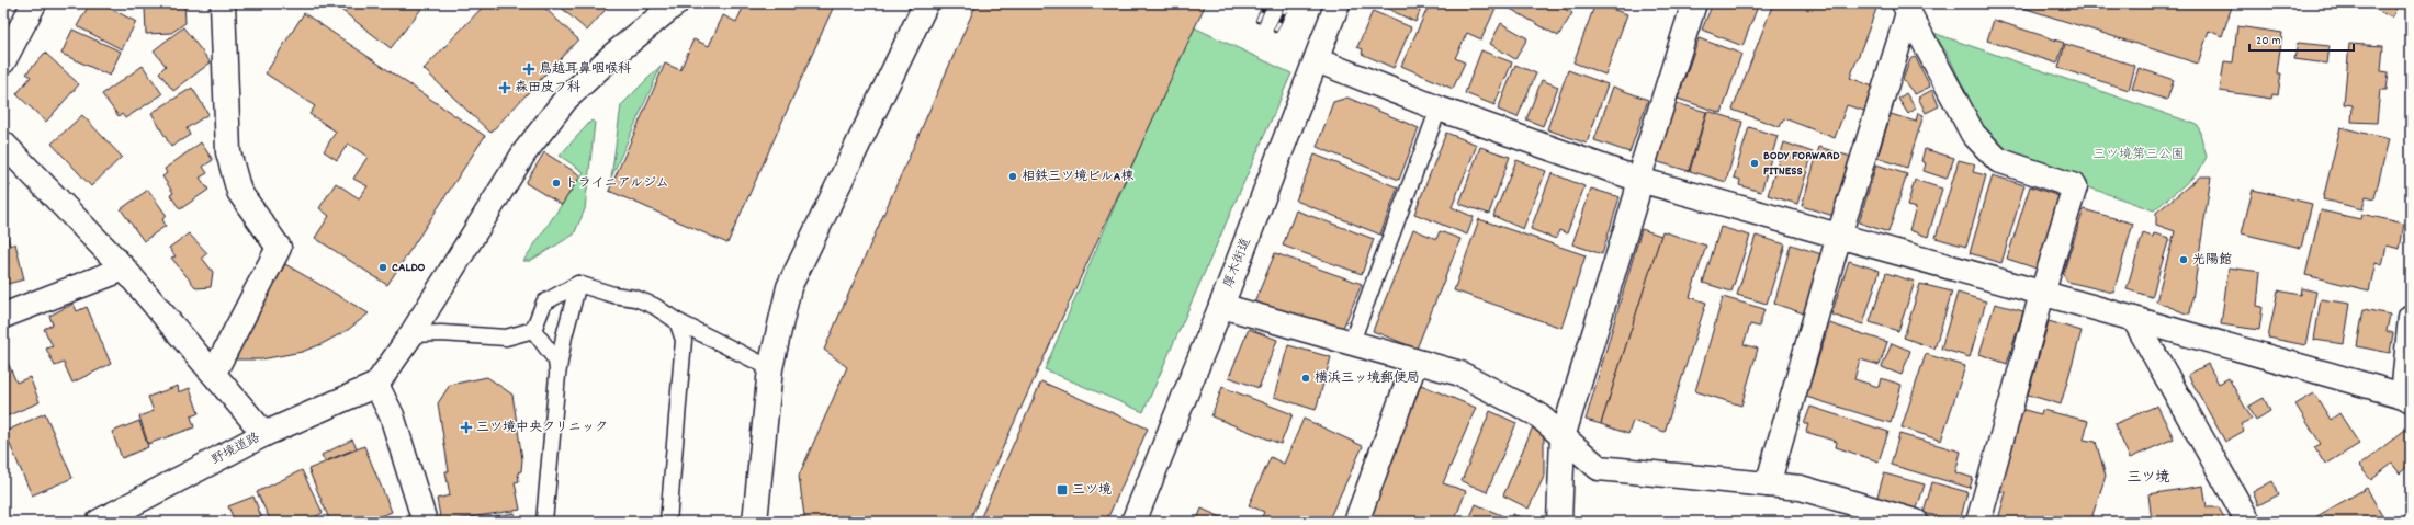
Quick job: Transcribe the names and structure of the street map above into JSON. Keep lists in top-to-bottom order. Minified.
{"streets":{"street":["厚木街道","野境道路"]},"districts":["三ツ境"],"parks":["三ツ境第三公園"],"places":{"health":["鳥越耳鼻咽喉科","森田皮フ科","三ツ境中央クリニック"],"other":["BODY FORWARD FITNESS","相鉄三ツ境ビルA棟","トライニアルジム","光陽館","CALDO","横浜三ッ境郵便局"],"transit":["三ツ境"]},"scale_bar":"20 m"}
